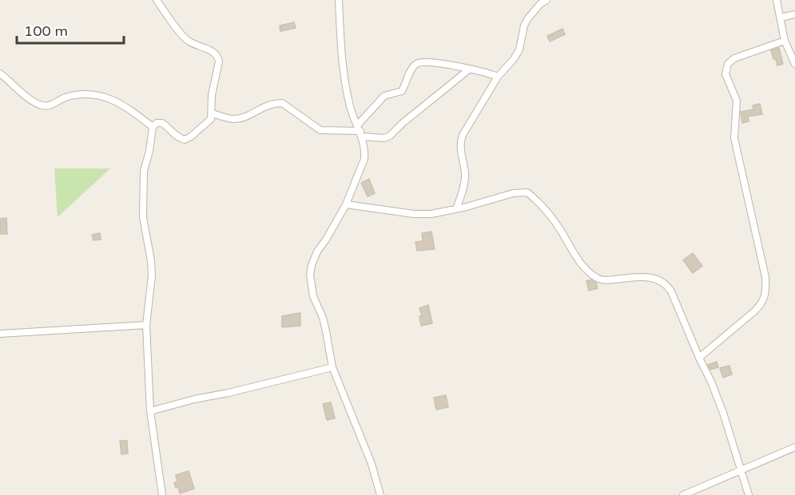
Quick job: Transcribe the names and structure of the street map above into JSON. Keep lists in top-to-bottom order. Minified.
{"scale_bar":"100 m"}
